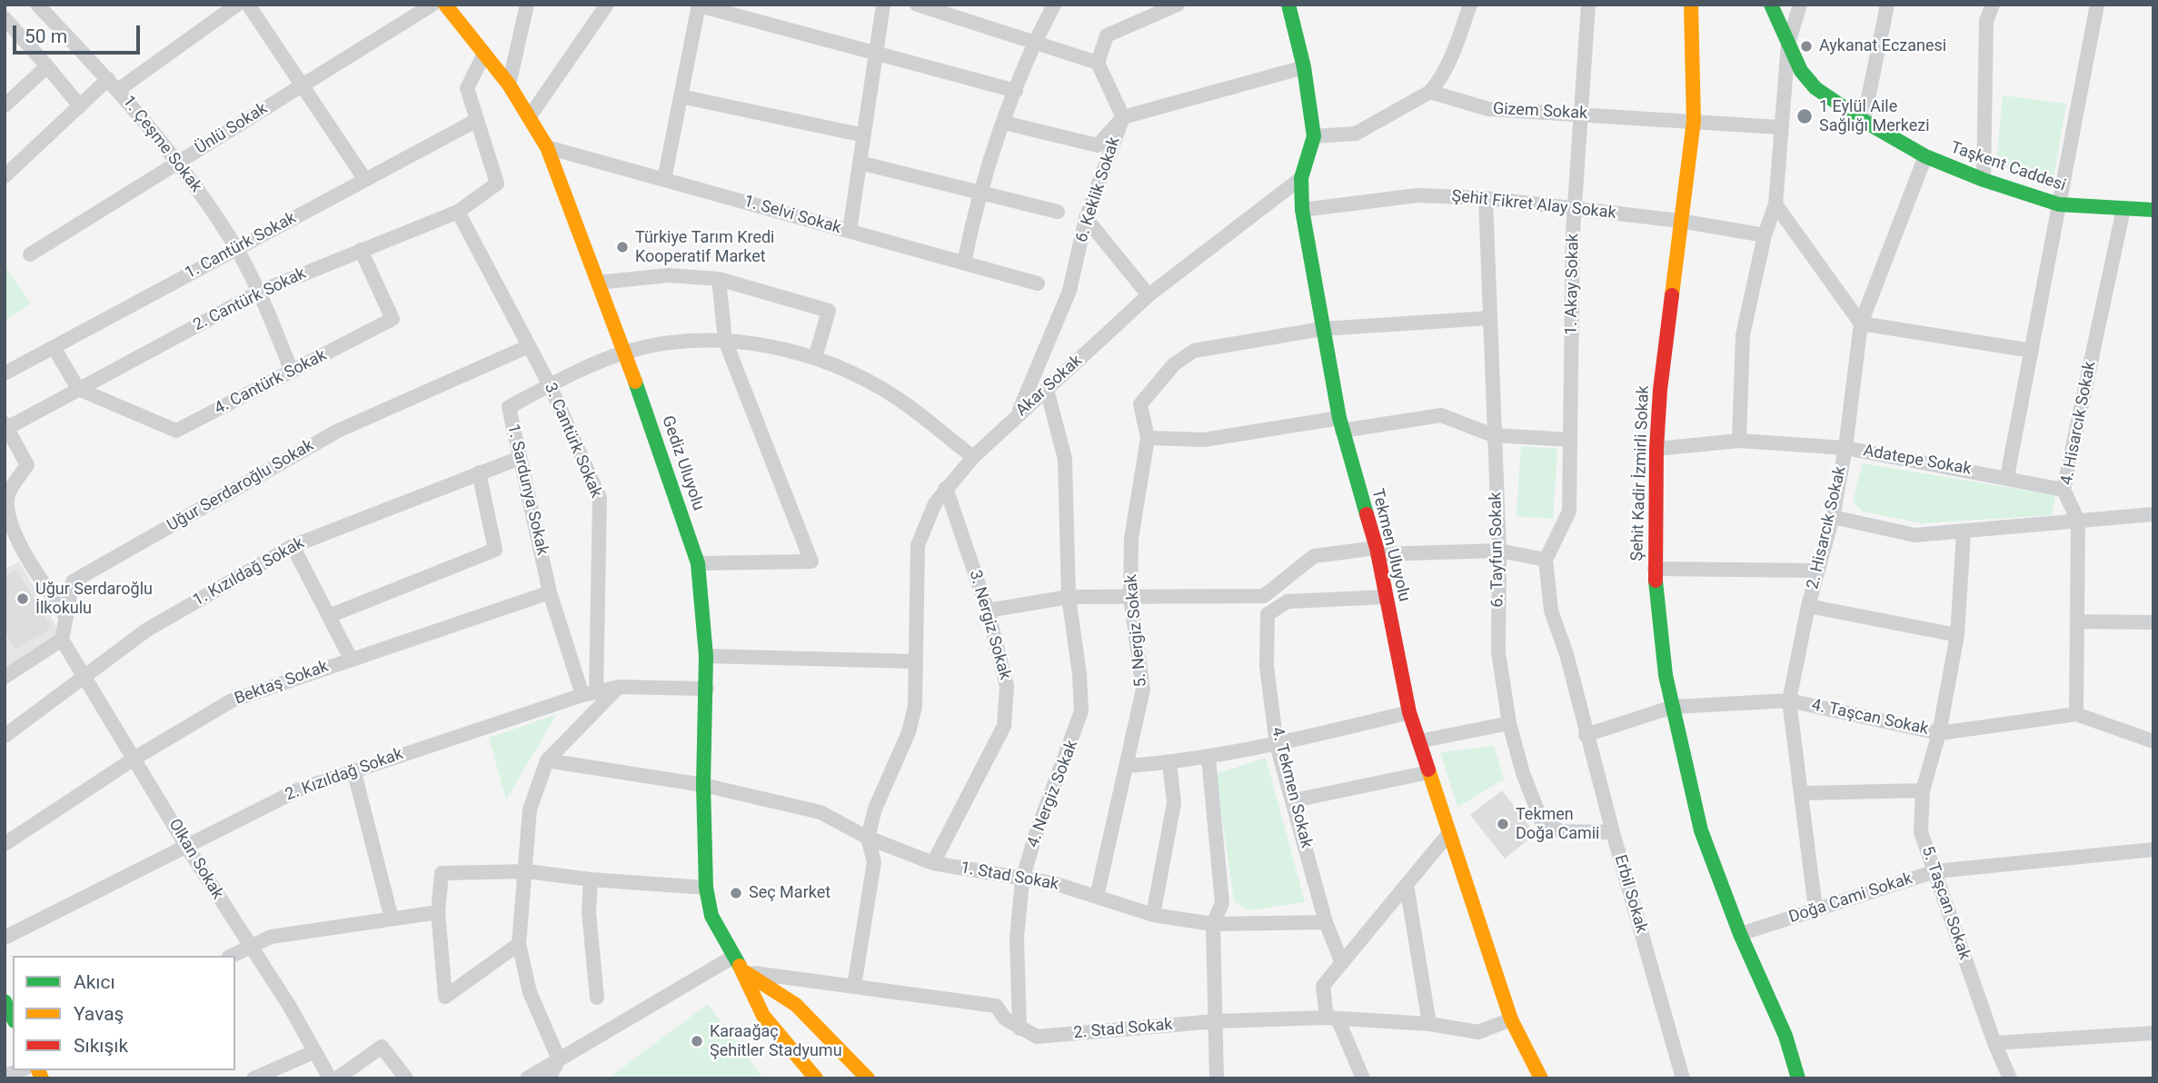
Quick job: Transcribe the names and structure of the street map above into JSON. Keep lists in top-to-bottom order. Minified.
{"streets":{"street":["Gizem Sokak","Ünlü Sokak","1. Çeşme Sokak","Taşkent Caddesi","6. Keklik Sokak","Şehit Fikret Alay Sokak","1. Selvi Sokak","1. Cantürk Sokak","1. Akay Sokak","2. Cantürk Sokak","4. Cantürk Sokak","Akar Sokak","4. Hisarcık Sokak","3. Cantürk Sokak","Adatepe Sokak","Gediz Uluyolu","Şehit Kadir İzmirli Sokak","Uğur Serdaroğlu Sokak","1. Sardunya Sokak","2. Hisarcık Sokak","Tekmen Uluyolu","6. Tayfun Sokak","1. Kızıldağ Sokak","3. Nergiz Sokak","5. Nergiz Sokak","Bektaş Sokak","4. Taşcan Sokak","2. Kızıldağ Sokak","4. Tekmen Sokak","4. Nergiz Sokak","Olkan Sokak","1. Stad Sokak","Erbil Sokak","Doğa Cami Sokak","5. Taşcan Sokak","2. Stad Sokak"]},"crossings":[["Gizem Sokak","1. Akay Sokak"],["Gizem Sokak","Şehit Kadir İzmirli Sokak"],["Ünlü Sokak","1. Çeşme Sokak"],["1. Çeşme Sokak","1. Cantürk Sokak"],["1. Çeşme Sokak","2. Cantürk Sokak"],["1. Çeşme Sokak","4. Cantürk Sokak"],["Taşkent Caddesi","4. Hisarcık Sokak"],["Taşkent Caddesi","2. Hisarcık Sokak"],["6. Keklik Sokak","Akar Sokak"],["Şehit Fikret Alay Sokak","1. Akay Sokak"],["Şehit Fikret Alay Sokak","Şehit Kadir İzmirli Sokak"],["Şehit Fikret Alay Sokak","Tekmen Uluyolu"],["Şehit Fikret Alay Sokak","6. Tayfun Sokak"],["1. Selvi Sokak","Gediz Uluyolu"],["1. Cantürk Sokak","2. Cantürk Sokak"],["1. Akay Sokak","Erbil Sokak"],["2. Cantürk Sokak","4. Cantürk Sokak"],["2. Cantürk Sokak","3. Cantürk Sokak"],["Akar Sokak","1. Sardunya Sokak"],["Akar Sokak","Tekmen Uluyolu"],["Akar Sokak","3. Nergiz Sokak"],["Akar Sokak","4. Nergiz Sokak"],["Akar Sokak","1. Stad Sokak"],["4. Hisarcık Sokak","Adatepe Sokak"],["4. Hisarcık Sokak","4. Taşcan Sokak"],["3. Cantürk Sokak","Uğur Serdaroğlu Sokak"],["3. Cantürk Sokak","1. Sardunya Sokak"],["3. Cantürk Sokak","2. Kızıldağ Sokak"],["Adatepe Sokak","Şehit Kadir İzmirli Sokak"],["Adatepe Sokak","2. Hisarcık Sokak"],["Gediz Uluyolu","1. Sardunya Sokak"],["Gediz Uluyolu","2. Kızıldağ Sokak"],["Gediz Uluyolu","1. Stad Sokak"],["Şehit Kadir İzmirli Sokak","4. Taşcan Sokak"],["Şehit Kadir İzmirli Sokak","Doğa Cami Sokak"],["Uğur Serdaroğlu Sokak","Olkan Sokak"],["1. Sardunya Sokak","1. Kızıldağ Sokak"],["1. Sardunya Sokak","Bektaş Sokak"],["1. Sardunya Sokak","2. Kızıldağ Sokak"],["2. Hisarcık Sokak","4. Taşcan Sokak"],["2. Hisarcık Sokak","Doğa Cami Sokak"],["Tekmen Uluyolu","4. Tekmen Sokak"],["Tekmen Uluyolu","2. Stad Sokak"],["6. Tayfun Sokak","Erbil Sokak"],["1. Kızıldağ Sokak","Olkan Sokak"],["3. Nergiz Sokak","1. Stad Sokak"],["5. Nergiz Sokak","1. Stad Sokak"],["Bektaş Sokak","Olkan Sokak"],["4. Taşcan Sokak","Erbil Sokak"],["4. Taşcan Sokak","5. Taşcan Sokak"],["2. Kızıldağ Sokak","Olkan Sokak"],["4. Tekmen Sokak","1. Stad Sokak"],["4. Nergiz Sokak","1. Stad Sokak"],["4. Nergiz Sokak","2. Stad Sokak"],["Doğa Cami Sokak","5. Taşcan Sokak"]],"places":["Aykanat Eczanesi","1 Eylül Aile Sağlığı Merkezi","Türkiye Tarım Kredi Kooperatif Market","Uğur Serdaroğlu İlkokulu","Tekmen Doğa Camii","Seç Market","Karaağaç Şehitler Stadyumu"],"legend":["Akıcı","Yavaş","Sıkışık"],"scale_bar":"50 m"}
